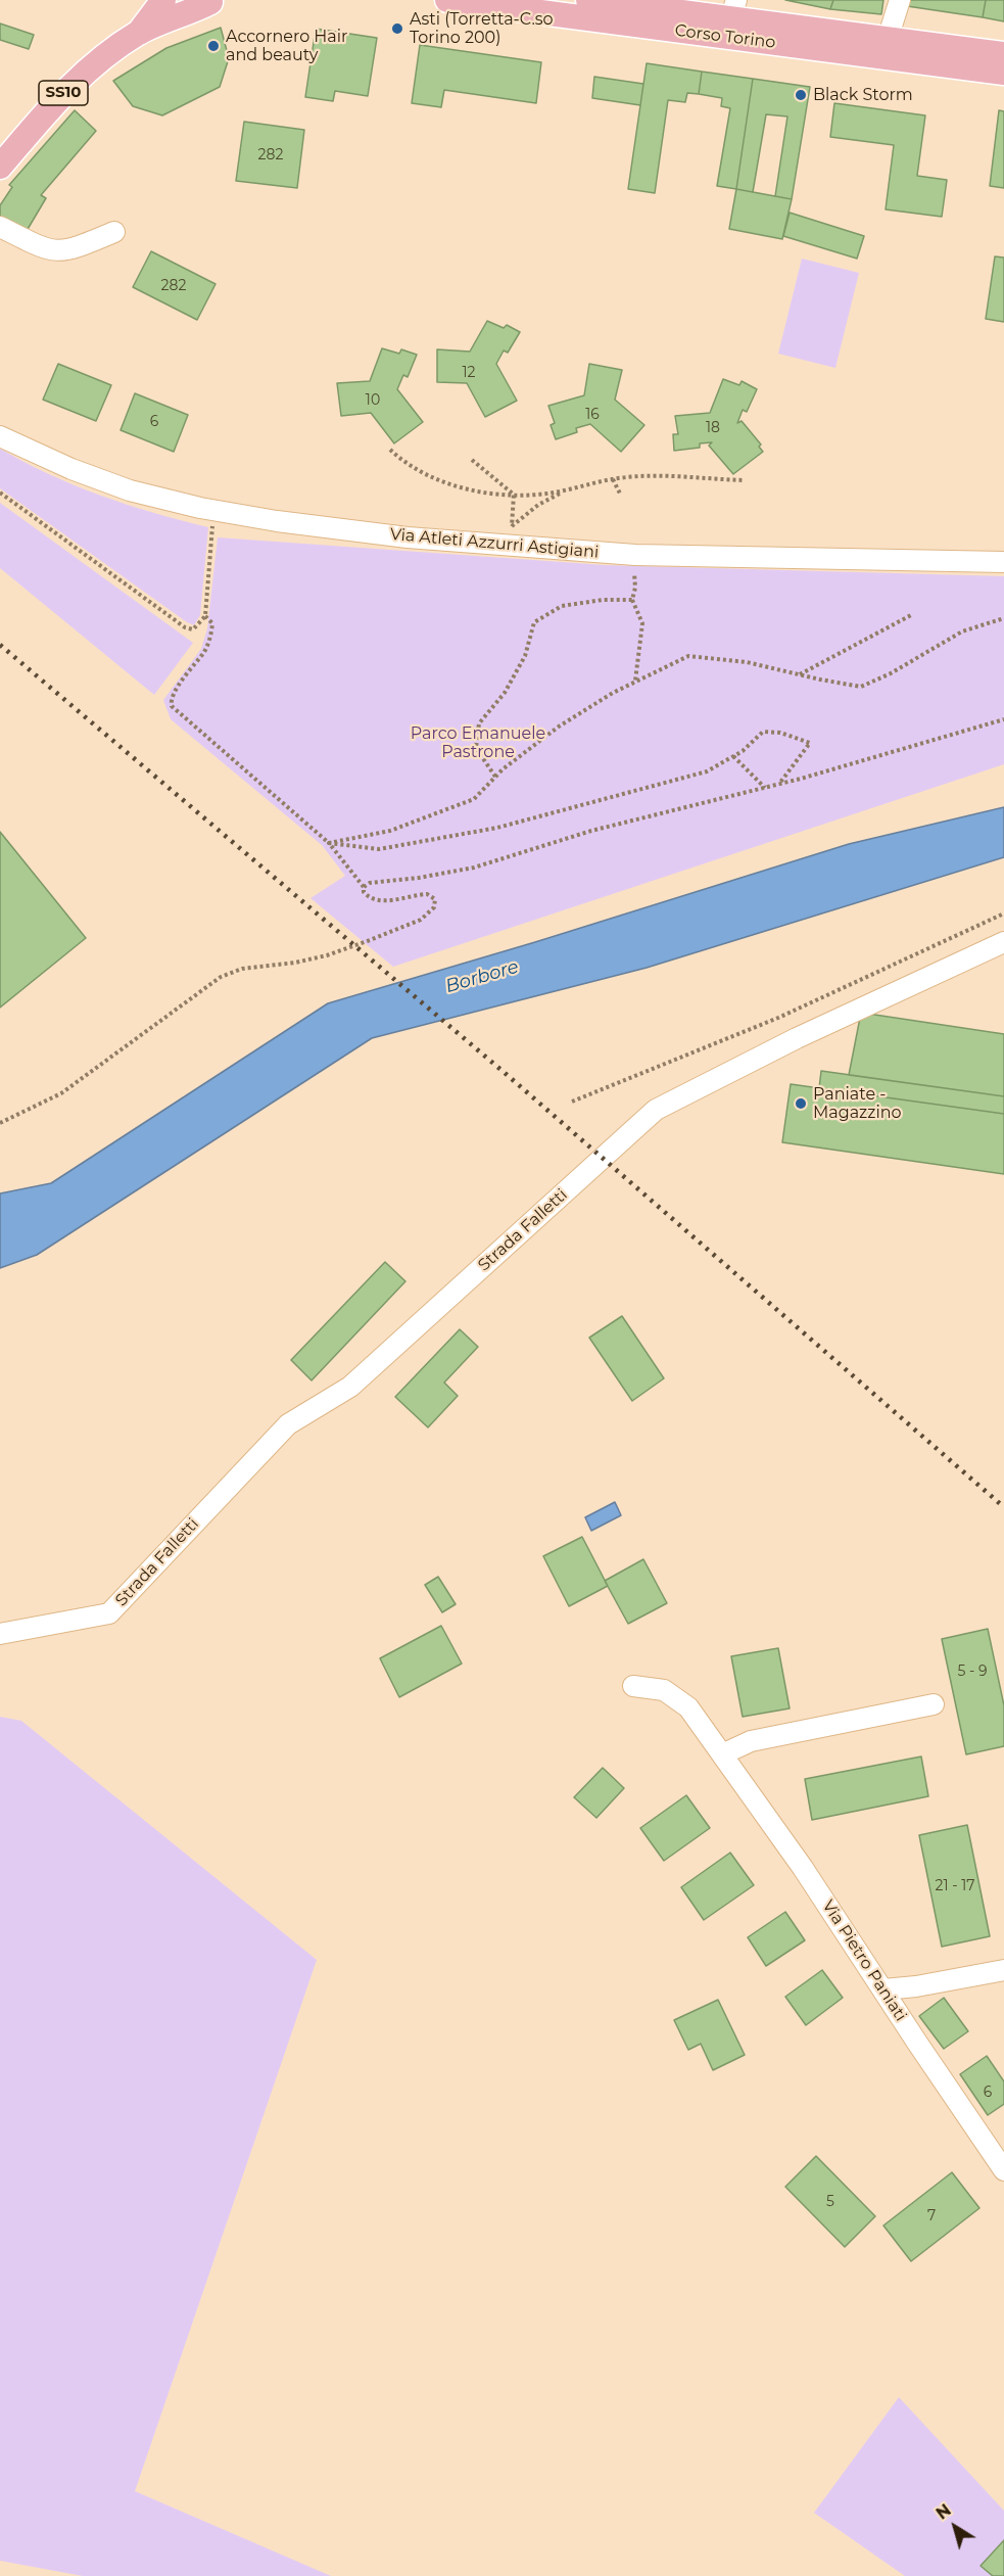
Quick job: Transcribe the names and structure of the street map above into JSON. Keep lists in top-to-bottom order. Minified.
{"streets":{"main road":["Corso Torino","SS10"],"street":["Via Atleti Azzurri Astigiani","Strada Falletti","Via Pietro Paniati"]},"water":["Borbore"],"parks":["Parco Emanuele Pastrone"],"places":["Asti (Torretta-C.so Torino 200)","Accornero Hair and beauty","Black Storm","Paniate - Magazzino"],"house_numbers":["282","282","12","10","16","6","18","5 - 9","21 - 17","6","5","7"],"north":"top left"}
